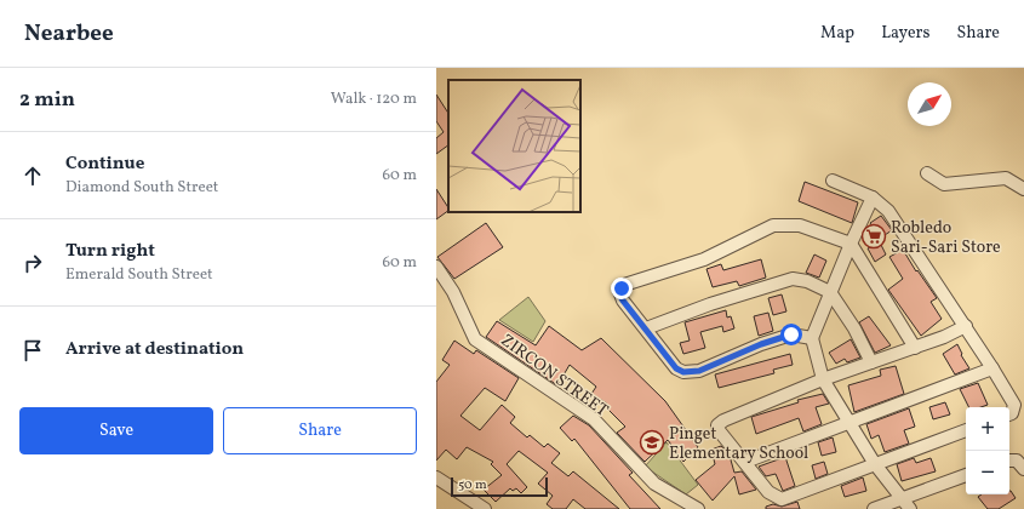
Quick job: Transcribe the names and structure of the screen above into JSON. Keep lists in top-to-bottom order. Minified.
{"streets":{"street":["ZIRCON STREET"]},"places":{"supermarket":["Robledo Sari-Sari Store"],"school or university":["Pinget Elementary School"]},"scale_bar":"50 m","north":"top right","page":{"header":"Nearbee","nav":["Map","Layers","Share"],"heading":["2 min","Walk · 120 m"],"list":[["Continue","Diamond South Street","60 m"],["Turn right","Emerald South Street","60 m"],"Arrive at destination"],"buttons":["Save","Share"],"map_buttons":["+","−"],"scale":"50 m"}}
